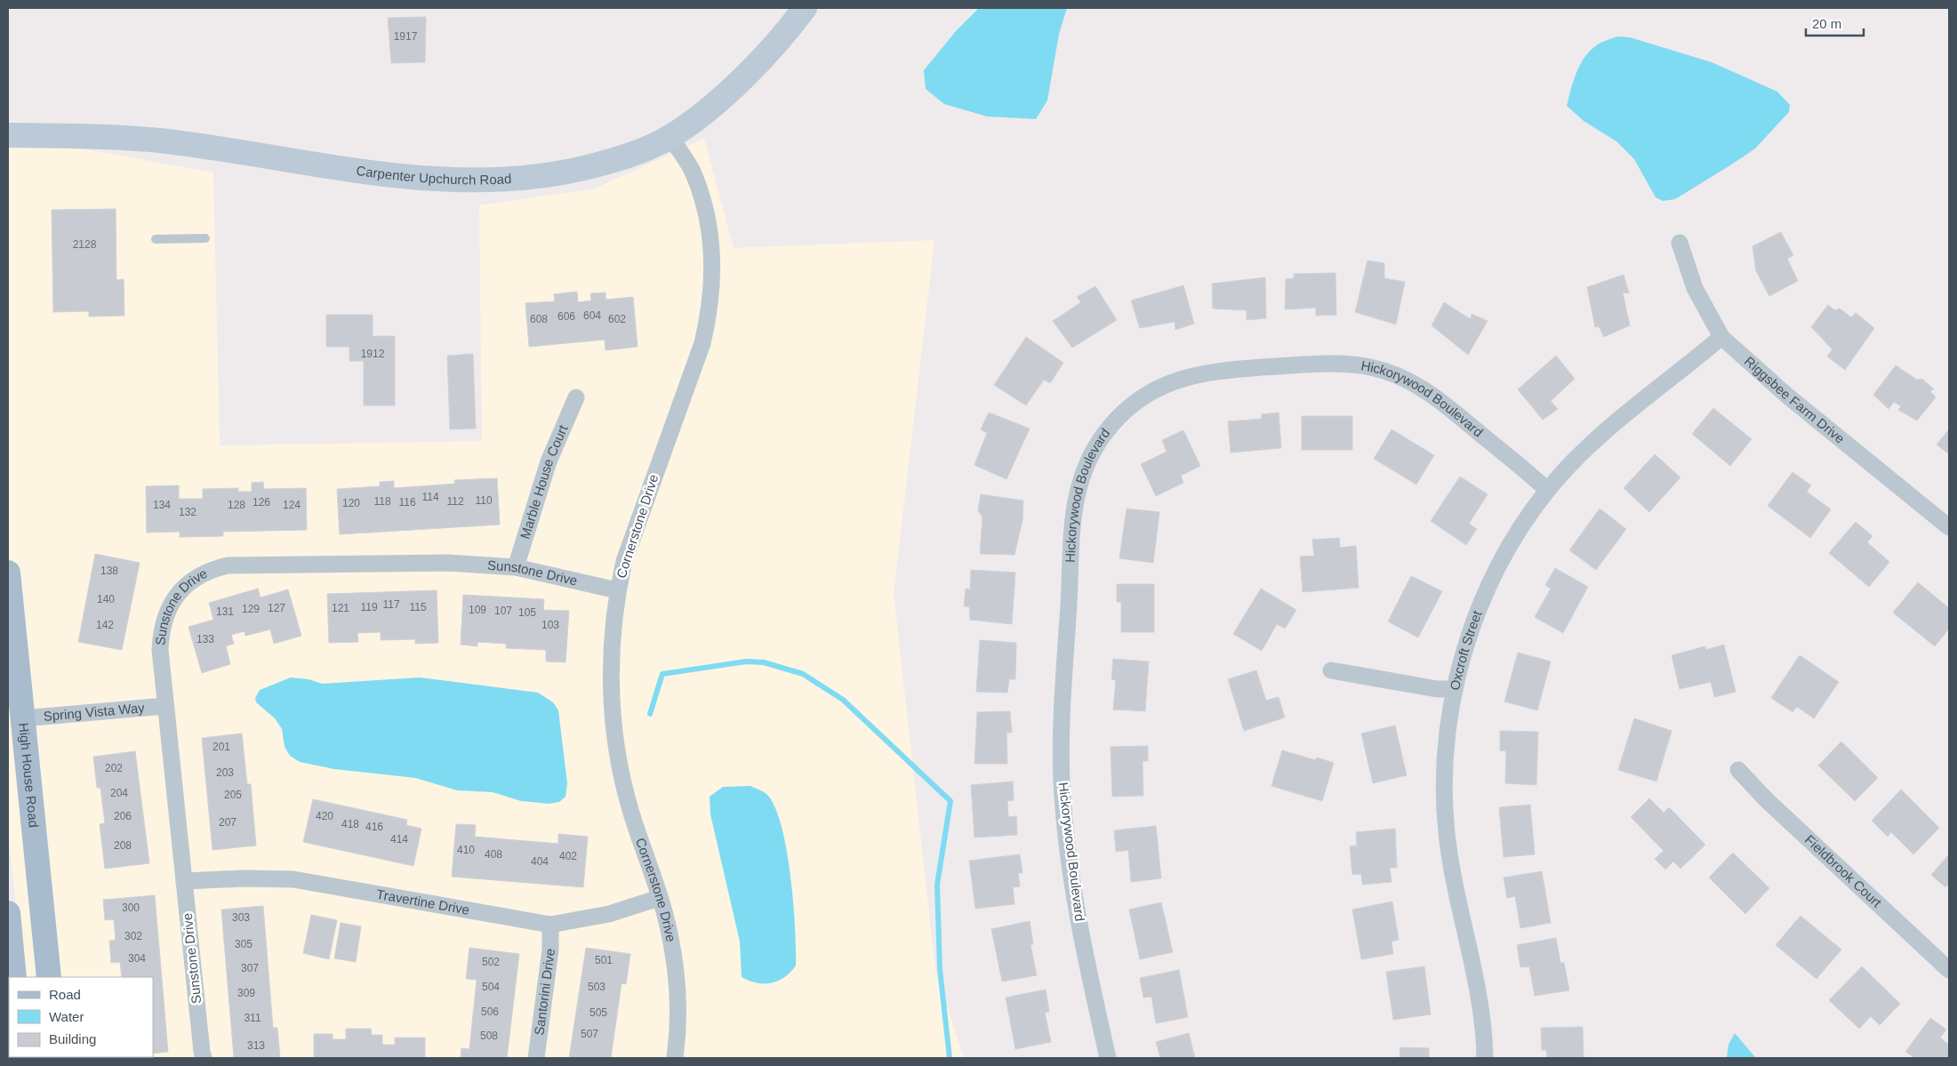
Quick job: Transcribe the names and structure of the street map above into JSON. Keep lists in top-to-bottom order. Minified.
{"streets":{"main road":["High House Road"],"street":["Carpenter Upchurch Road","Riggsbee Farm Drive","Hickorywood Boulevard","Marble House Court","Cornerstone Drive","Sunstone Drive","Oxcroft Street","Spring Vista Way","Fieldbrook Court","Travertine Drive","Santorini Drive"]},"crossings":[["Carpenter Upchurch Road","Cornerstone Drive"],["Riggsbee Farm Drive","Oxcroft Street"],["Hickorywood Boulevard","Oxcroft Street"],["Marble House Court","Sunstone Drive"],["Cornerstone Drive","Sunstone Drive"],["Cornerstone Drive","Travertine Drive"],["Sunstone Drive","Spring Vista Way"],["Sunstone Drive","Travertine Drive"],["Spring Vista Way","High House Road"],["Travertine Drive","Santorini Drive"]],"house_numbers":["1917","2128","604","606","608","602","1912","114","110","118","112","126","116","120","134","128","124","132","138","140","117","119","115","127","121","129","109","107","131","105","142","103","133","201","202","203","204","205","206","420","207","418","416","414","208","410","408","402","404","300","303","302","305","304","501","502","307","504","503","309","506","505","311","507","508","313"],"legend":["Road","Water","Building"],"scale_bar":"20 m"}
